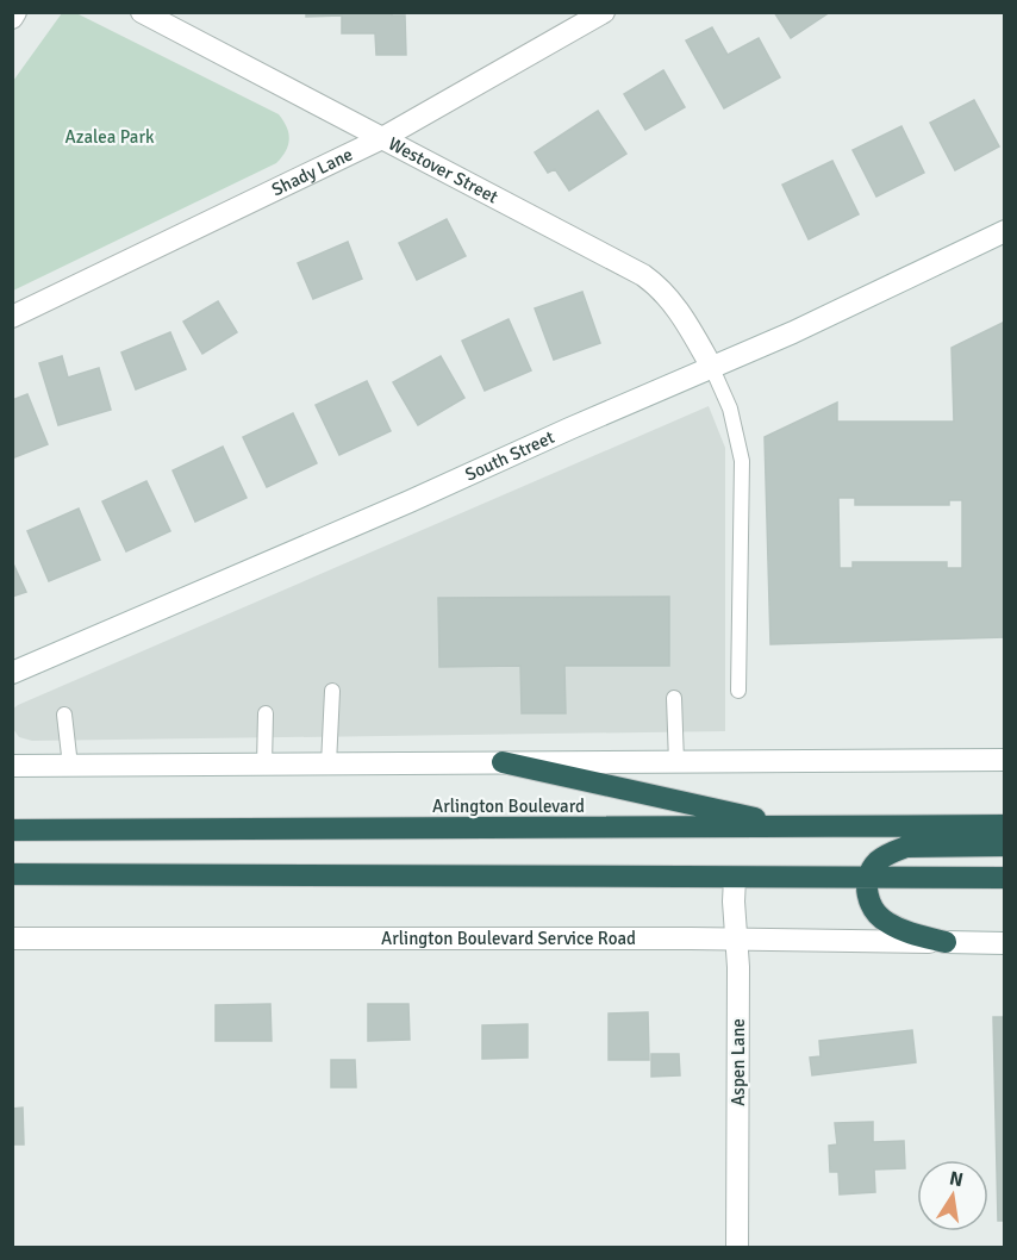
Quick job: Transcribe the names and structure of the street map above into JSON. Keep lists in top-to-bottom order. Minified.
{"streets":{"highway":["Arlington Boulevard"],"street":["Westover Street","Shady Lane","South Street","Arlington Boulevard Service Road","Aspen Lane"]},"crossings":[["Westover Street","Shady Lane"],["Westover Street","South Street"],["Arlington Boulevard Service Road","Aspen Lane"]],"parks":["Azalea Park"],"north":"top"}
